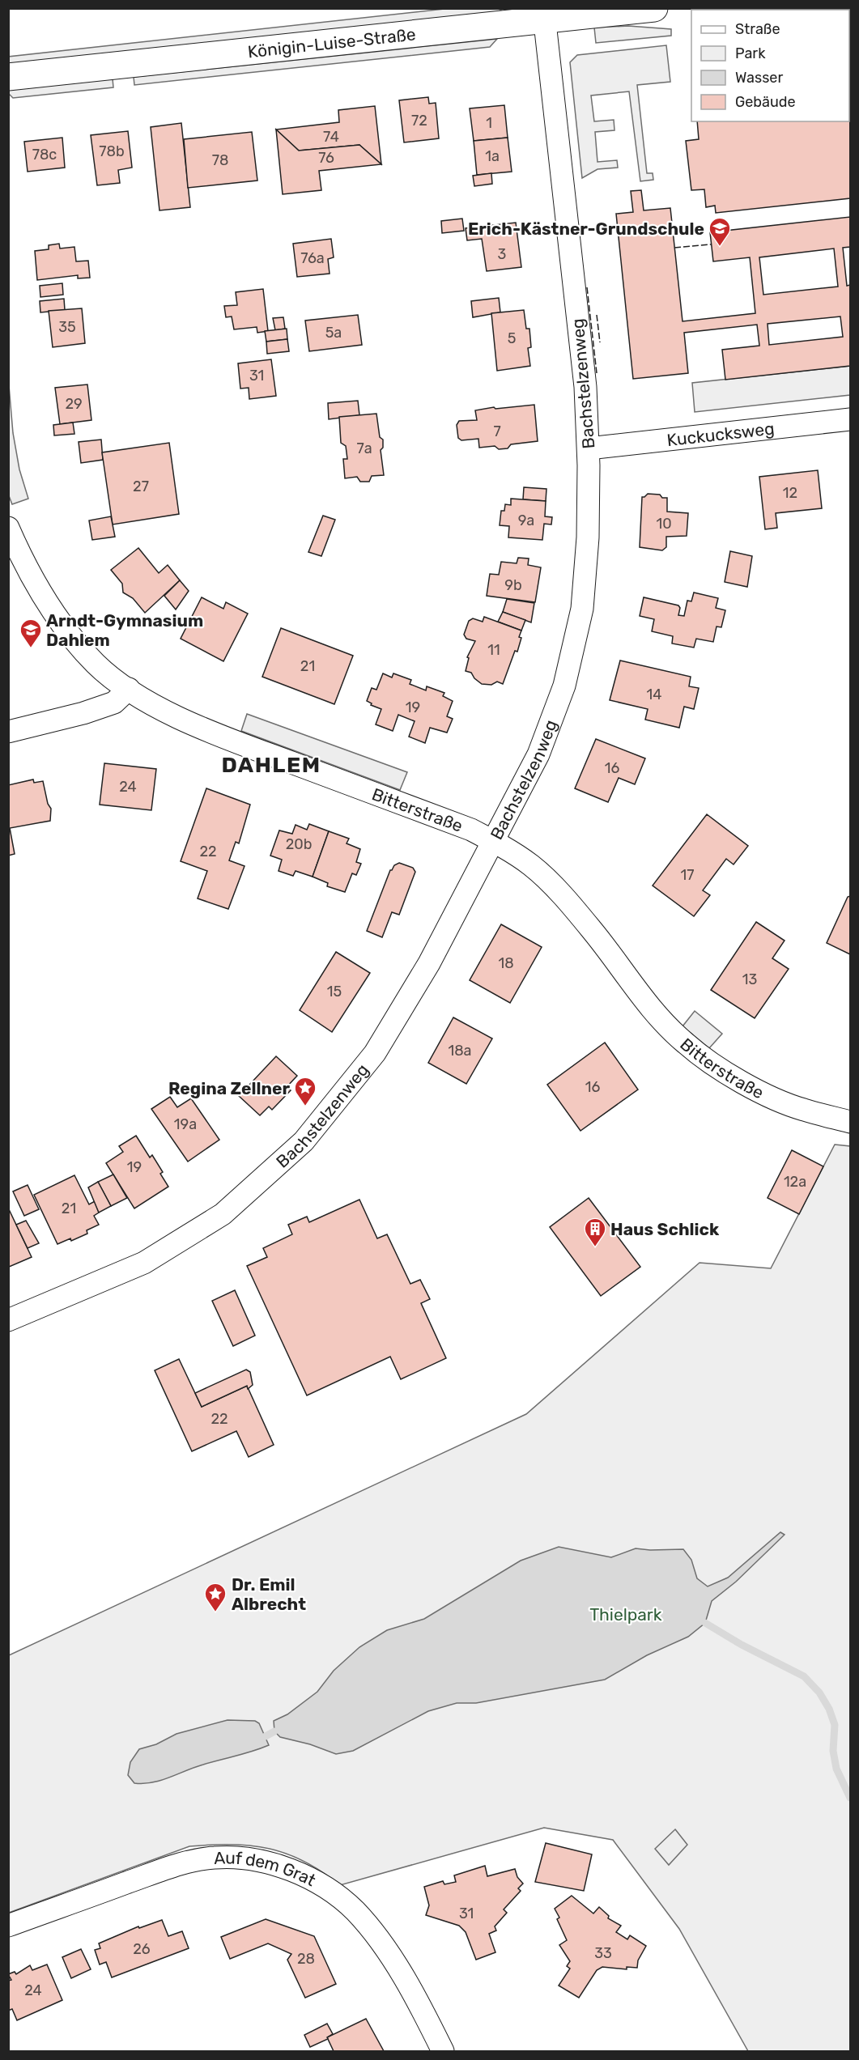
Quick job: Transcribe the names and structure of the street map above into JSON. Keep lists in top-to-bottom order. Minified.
{"streets":{"main road":["Königin-Luise-Straße"],"street":["Bachstelzenweg","Kuckucksweg","Bitterstraße","Auf dem Grat"]},"crossings":[["Königin-Luise-Straße","Bachstelzenweg"],["Bachstelzenweg","Kuckucksweg"],["Bachstelzenweg","Bitterstraße"]],"districts":["DAHLEM"],"parks":["Thielpark"],"places":{"school or university":["Erich-Kästner-Grundschule","Arndt-Gymnasium Dahlem"],"place":["Regina Zellner","Dr. Emil Albrecht"],"building":["Haus Schlick"]},"house_numbers":["72","1","74","78b","78c","1a","76","78","3","76a","35","5a","5","31","29","7","7a","27","12","9a","10","9b","11","21","14","19","16","24","20b","22","17","18","13","15","18a","16","19a","19","12a","21","22","31","26","33","28","24"],"legend":["Straße","Park","Wasser","Gebäude"]}
